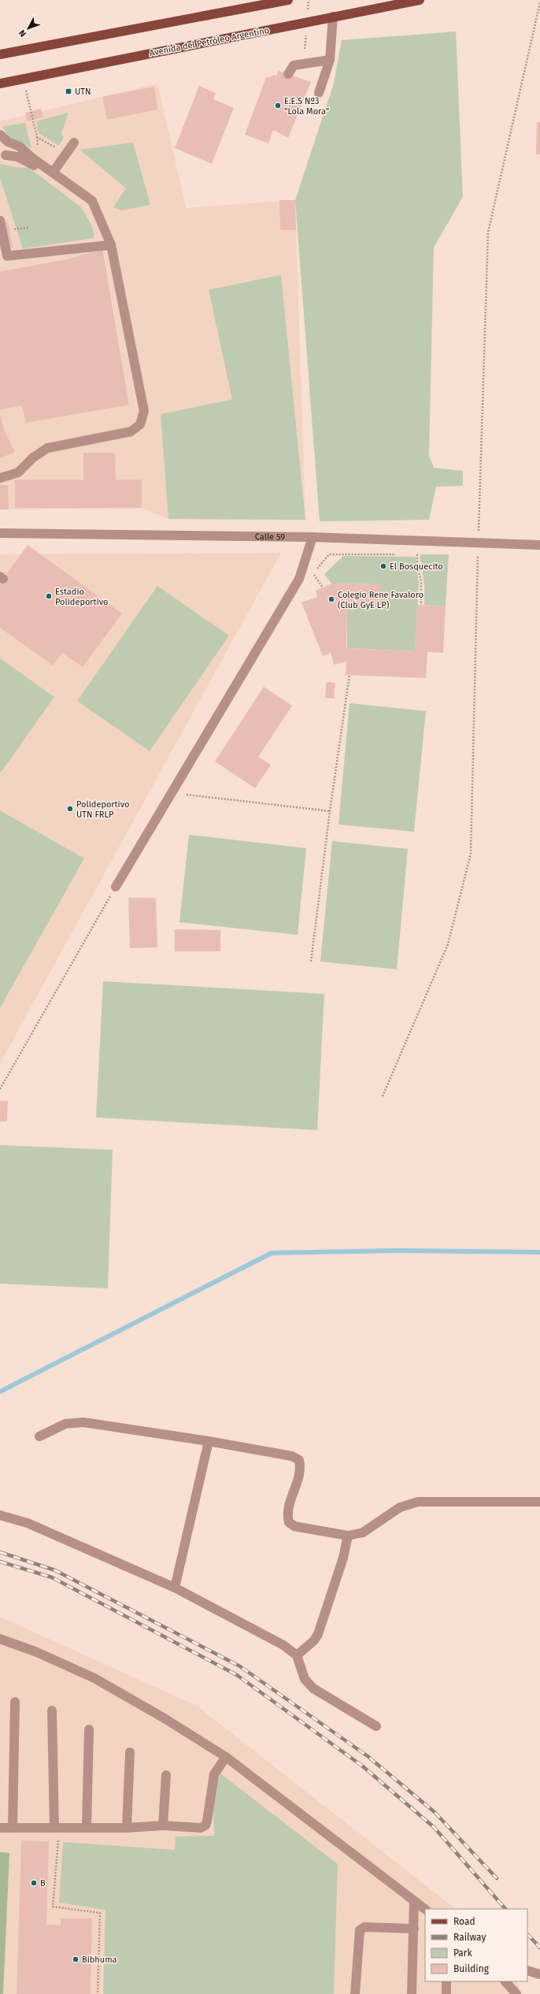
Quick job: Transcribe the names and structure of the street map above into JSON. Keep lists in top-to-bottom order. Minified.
{"streets":{"main road":["Avenida del Petróleo Argentino"],"street":["Calle 59"]},"places":{"transit":["UTN"],"other":["E.E.S Nº3 \"Lola Mora\"","El Bosquecito","Estadio Polideportivo","Colegio Rene Favaloro (Club GyE LP)","Polideportivo UTN FRLP","B","Bibhuma"]},"legend":["Road","Railway","Park","Building"],"north":"bottom left"}
